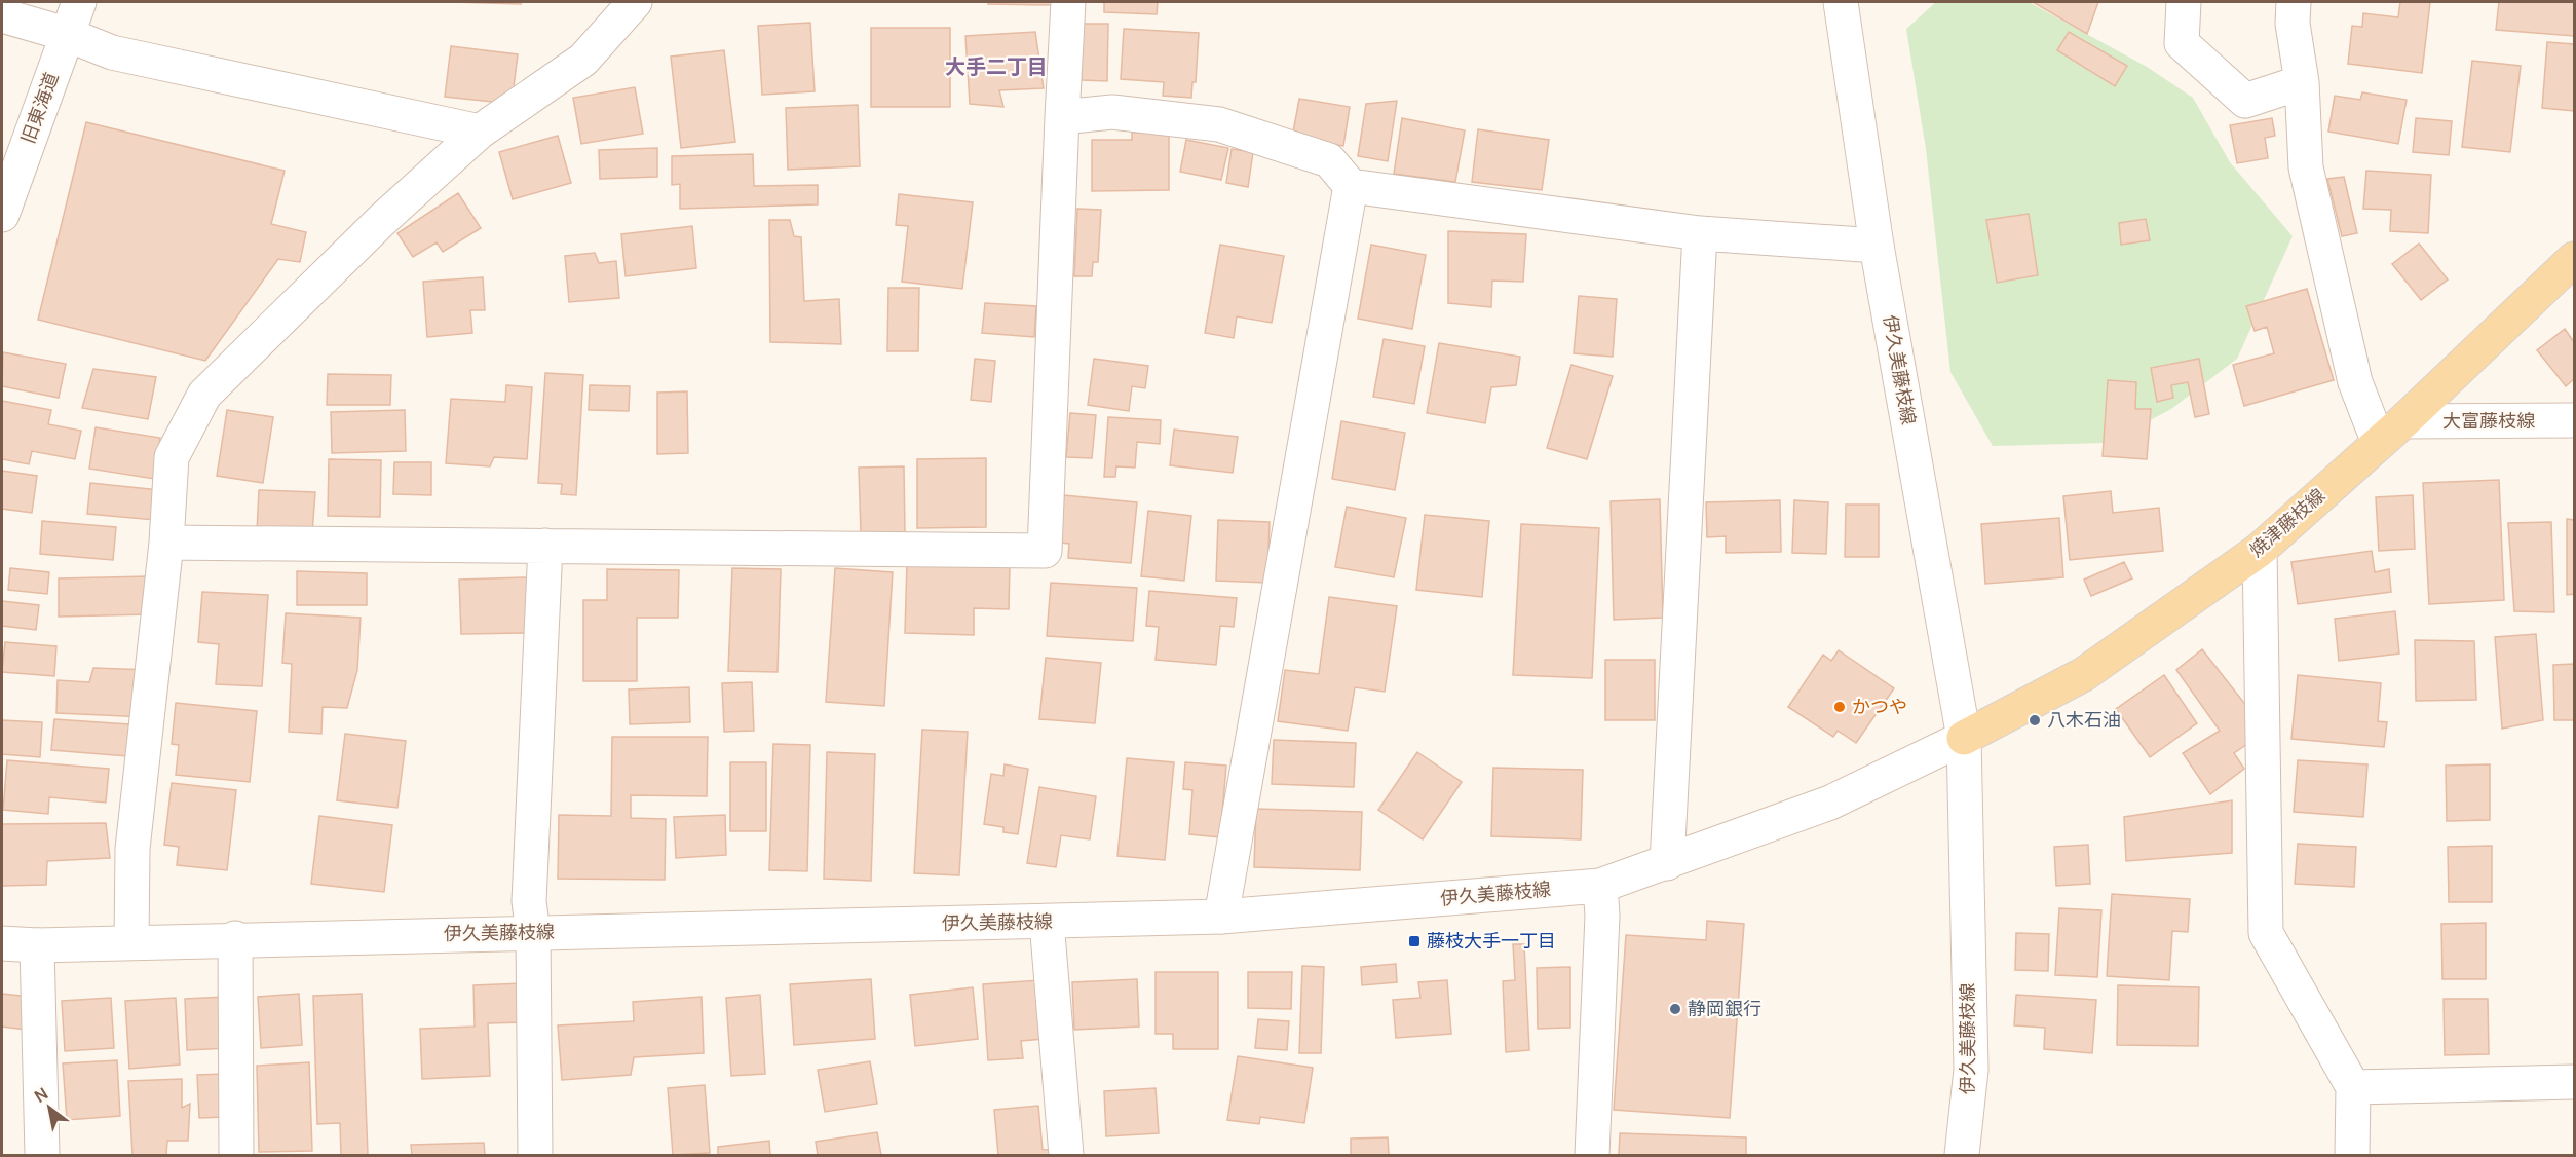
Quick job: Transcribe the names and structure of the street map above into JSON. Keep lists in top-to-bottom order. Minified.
{"streets":{"main road":["焼津藤枝線"],"street":["旧東海道","伊久美藤枝線","大富藤枝線"]},"crossings":[["伊久美藤枝線","焼津藤枝線"],["大富藤枝線","焼津藤枝線"]],"districts":["大手二丁目"],"places":{"other":["かつや","八木石油","静岡銀行"],"transit":["藤枝大手一丁目"]},"north":"top left"}
